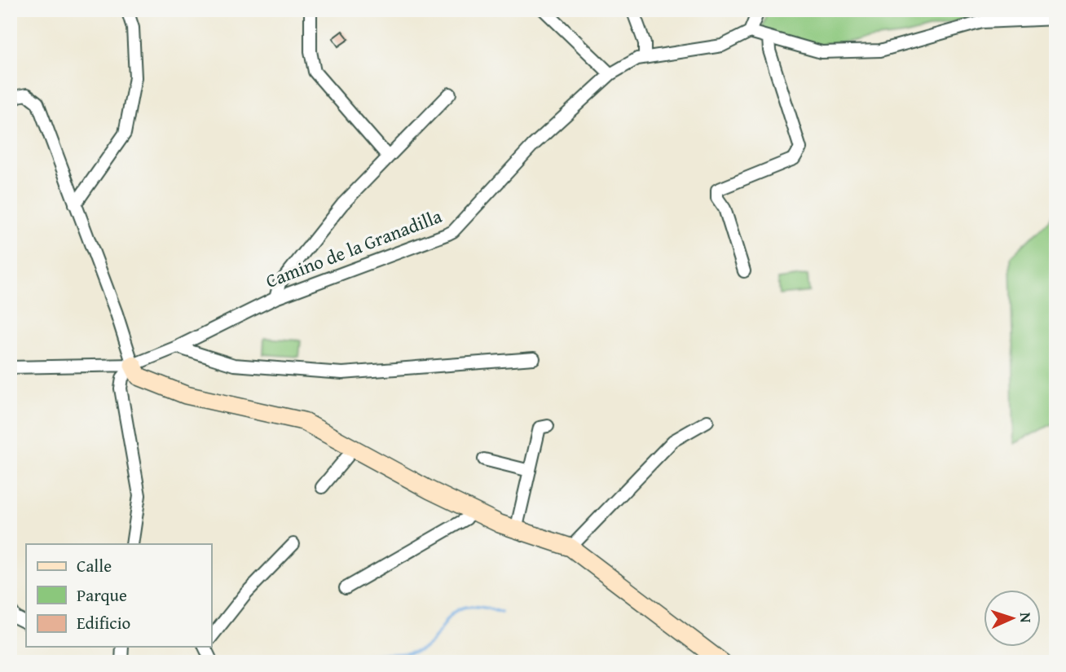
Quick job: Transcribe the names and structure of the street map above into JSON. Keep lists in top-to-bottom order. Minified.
{"streets":{"street":["Camino de la Granadilla"]},"legend":["Calle","Parque","Edificio"],"north":"right"}
